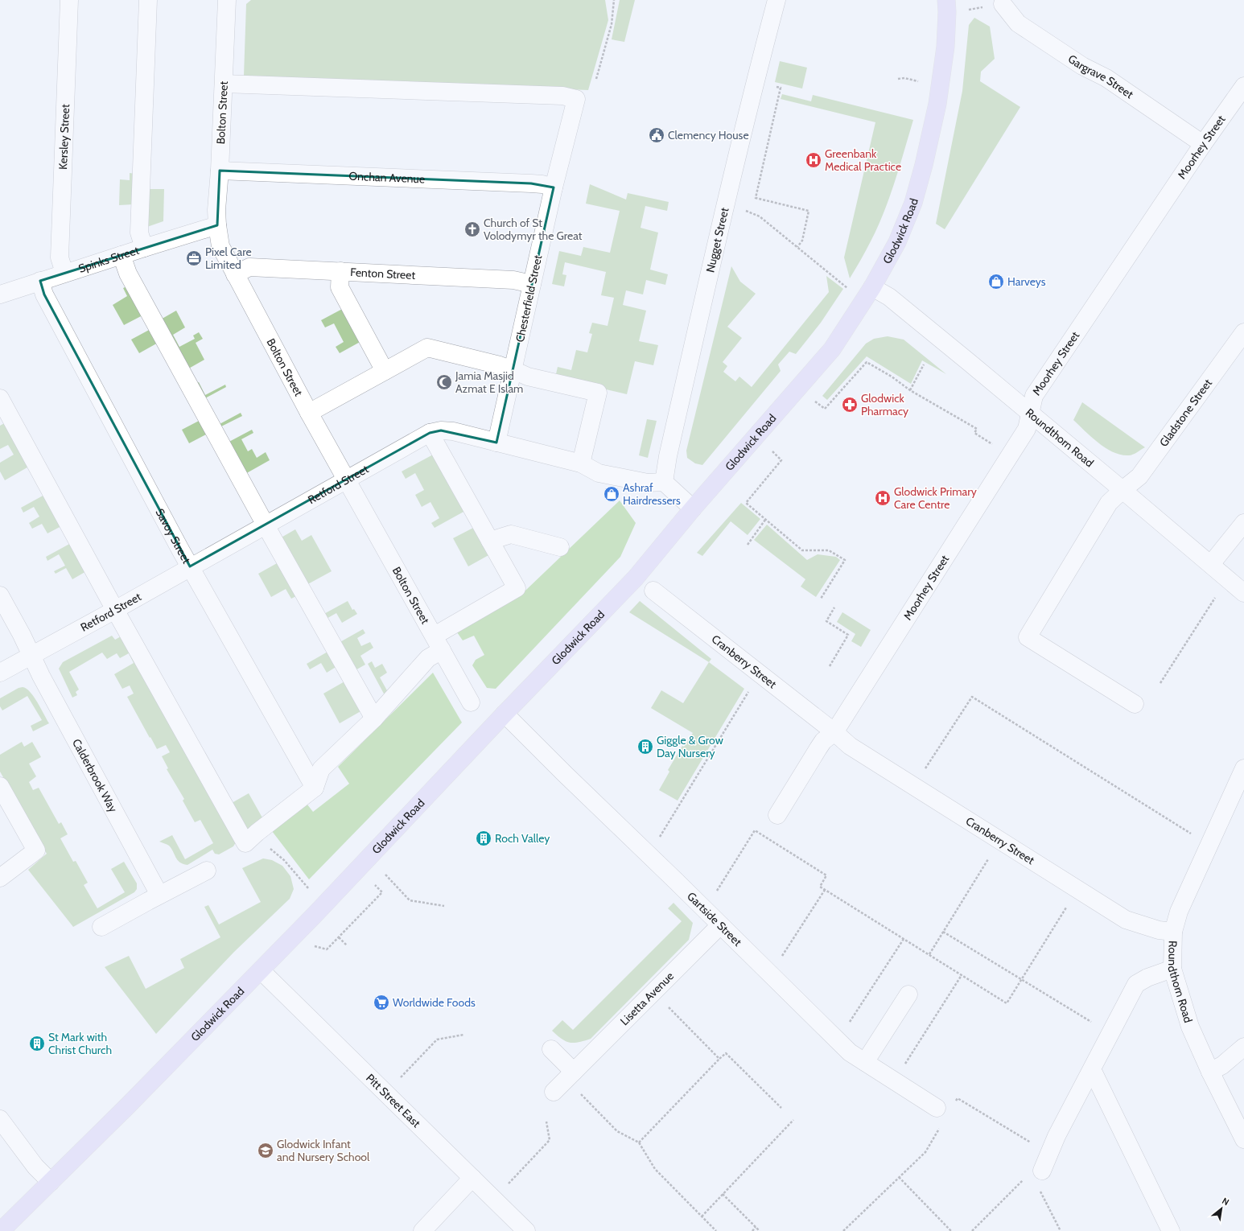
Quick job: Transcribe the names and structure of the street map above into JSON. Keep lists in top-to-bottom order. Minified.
{"streets":{"main road":["Glodwick Road"],"street":["Gargrave Street","Bolton Street","Kersley Street","Moorhey Street","Onchan Avenue","Nugget Street","Spinks Street","Fenton Street","Chesterfield Street","Gladstone Street","Roundthorn Road","Retford Street","Savoy Street","Cranberry Street","Calderbrook Way","Gartside Street","Lisetta Avenue","Pitt Street East"]},"crossings":[["Gargrave Street","Moorhey Street"],["Bolton Street","Onchan Avenue"],["Bolton Street","Spinks Street"],["Bolton Street","Fenton Street"],["Bolton Street","Chesterfield Street"],["Bolton Street","Retford Street"],["Kersley Street","Spinks Street"],["Moorhey Street","Roundthorn Road"],["Moorhey Street","Cranberry Street"],["Onchan Avenue","Chesterfield Street"],["Glodwick Road","Roundthorn Road"],["Glodwick Road","Gartside Street"],["Glodwick Road","Pitt Street East"],["Nugget Street","Retford Street"],["Spinks Street","Savoy Street"],["Fenton Street","Chesterfield Street"],["Chesterfield Street","Retford Street"],["Gladstone Street","Roundthorn Road"],["Roundthorn Road","Cranberry Street"],["Retford Street","Savoy Street"],["Retford Street","Calderbrook Way"],["Gartside Street","Lisetta Avenue"]],"places":{"public building":["Clemency House"],"hospital":["Greenbank Medical Practice","Glodwick Primary Care Centre"],"church":["Church of St Volodymyr the Great"],"office":["Pixel Care Limited"],"shop":["Harveys","Ashraf Hairdressers"],"mosque":["Jamia Masjid Azmat E Islam"],"pharmacy":["Glodwick Pharmacy"],"building":["Giggle & Grow Day Nursery","Roch Valley","St Mark with Christ Church"],"supermarket":["Worldwide Foods"],"school or university":["Glodwick Infant and Nursery School"]},"north":"top right"}
